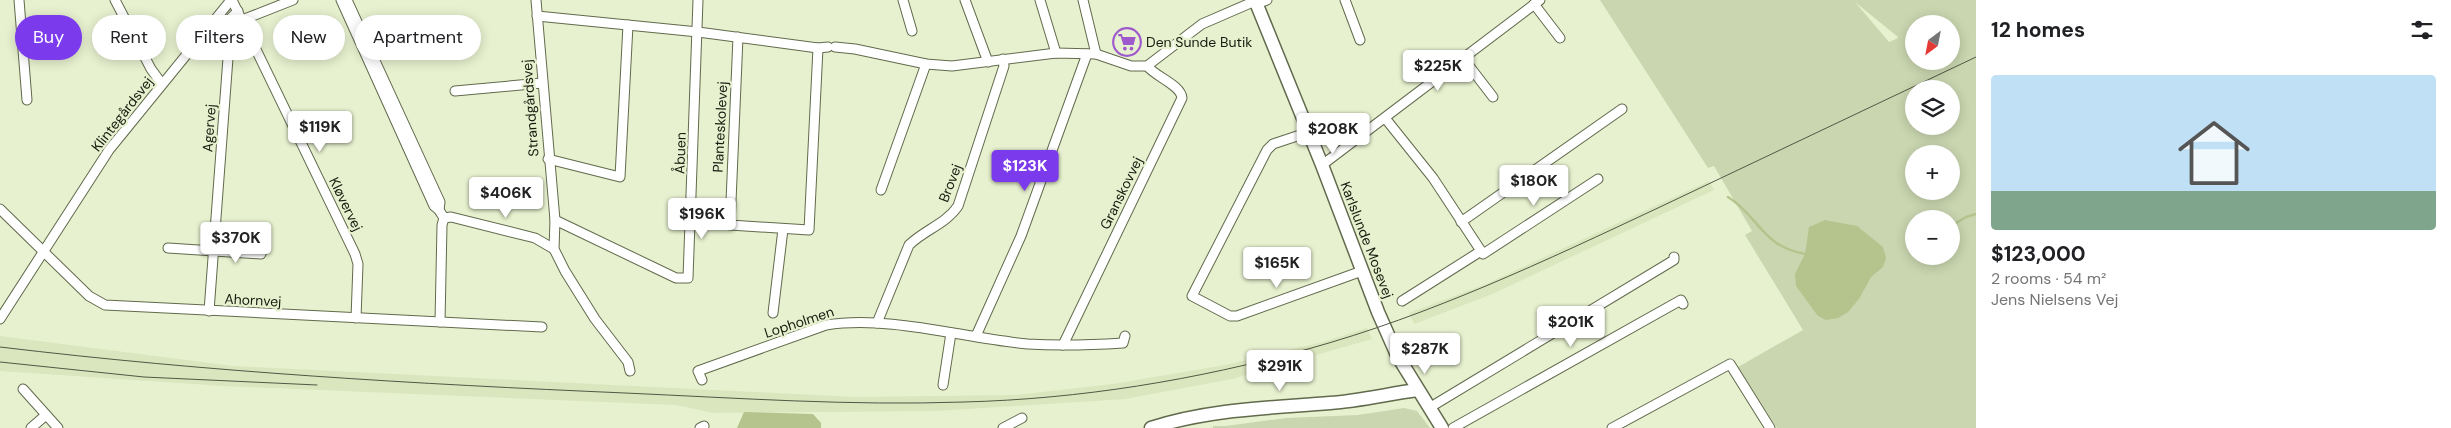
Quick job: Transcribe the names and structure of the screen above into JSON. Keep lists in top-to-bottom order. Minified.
{"streets":{"street":["Strandgårdsvej","Klintegårdsvej","Planteskolevej","Agervej","Åbuen","Brovej","Granskovvej","Kløvervej","Karlslunde Mosevej","Ahornvej","Lopholmen"]},"crossings":[["Strandgårdsvej","Åbuen"],["Klintegårdsvej","Kløvervej"],["Klintegårdsvej","Ahornvej"],["Agervej","Ahornvej"],["Brovej","Lopholmen"],["Granskovvej","Lopholmen"],["Kløvervej","Ahornvej"]],"places":{"supermarket":["Den Sunde Butik"]},"north":"bottom left","page":{"heading":"12 homes","map_buttons":["+","−"],"chip":["Buy","Rent","Filters","New","Apartment"],"price":["$225K","$119K","$208K","$123K","$180K","$406K","$196K","$370K","$165K","$201K","$287K","$291K"],"list":[{"name":"$123,000","note":"2 rooms · 54 m² · Jens Nielsens Vej"}]}}
